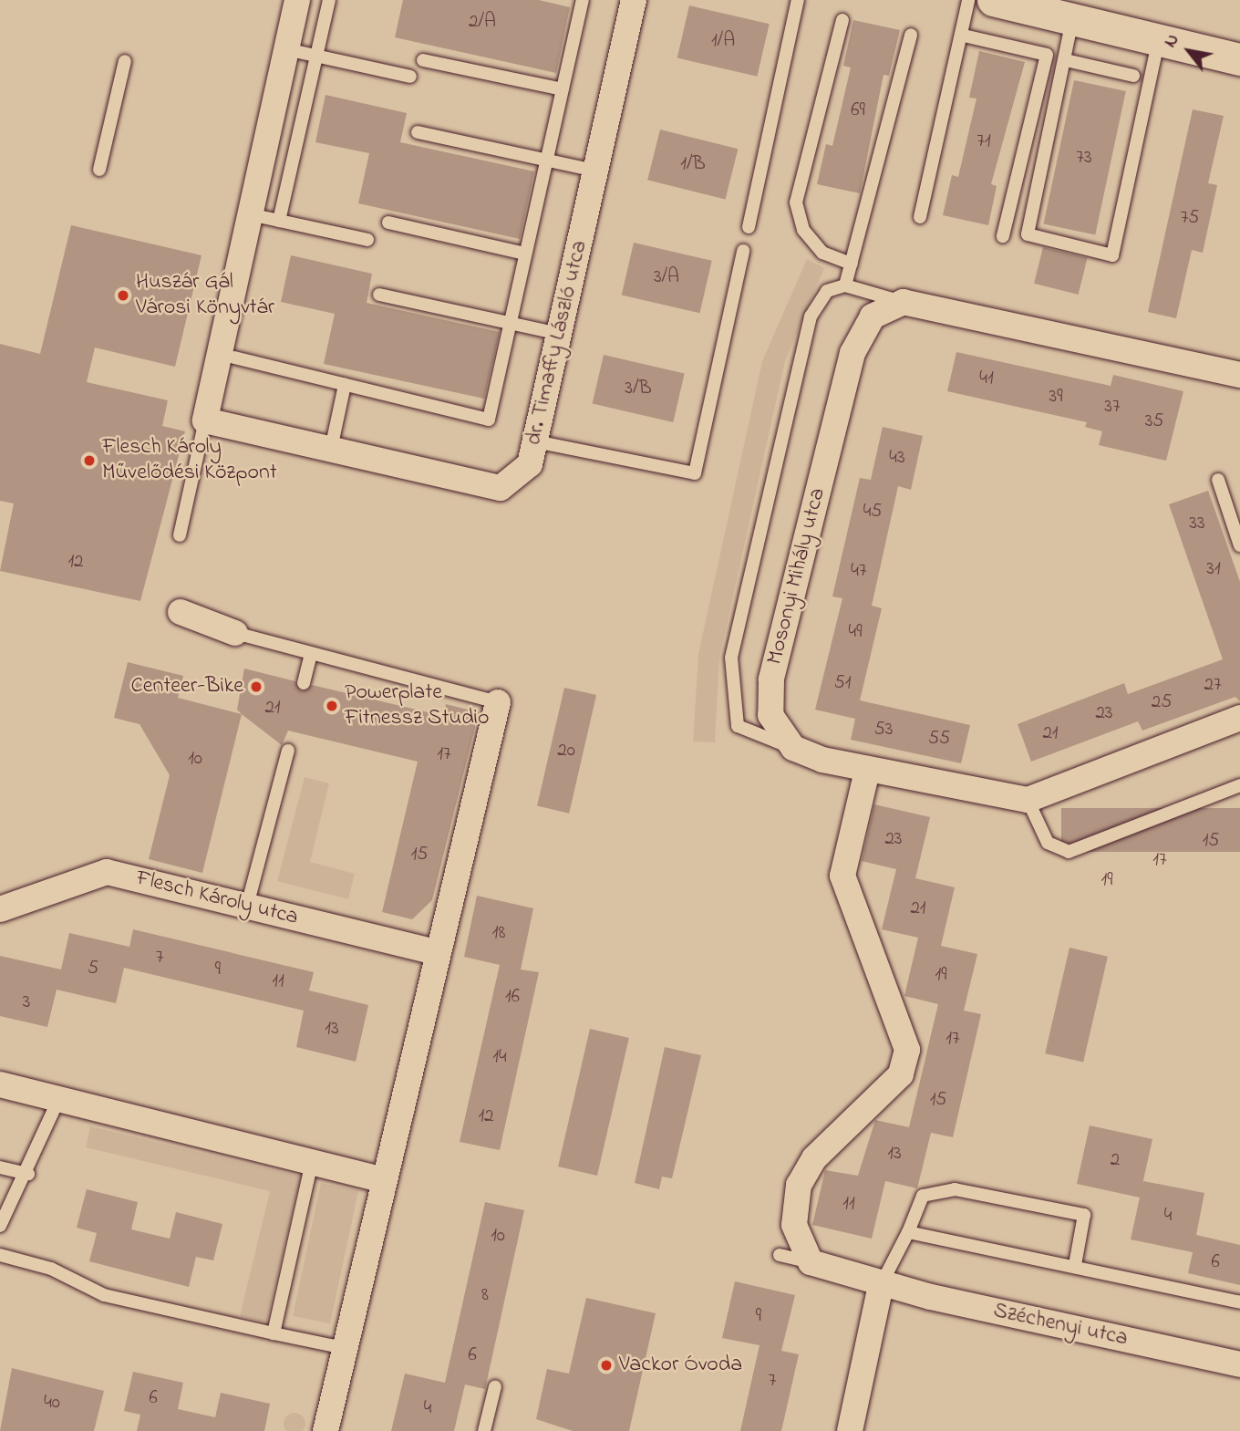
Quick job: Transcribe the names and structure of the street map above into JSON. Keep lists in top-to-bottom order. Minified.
{"streets":{"street":["dr. Timaffy László utca","Mosonyi Mihály utca","Flesch Károly utca","Széchenyi utca"]},"places":["Huszár Gál Városi Könyvtár","Flesch Károly Művelődési Központ","Centeer-Bike","Powerplate Fitnessz Studio","Vackor Óvoda"],"house_numbers":["2/A","1/A","69","71","73","1/B","75","3/A","41","3/B","39","37","35","43","45","33","12","31","47","49","51","27","25","21","23","53","21","55","20","17","10","23","15","15","17","19","21","18","7","5","9","19","11","16","3","13","17","14","15","12","13","2","11","4","10","6","8","9","6","7","6","40","4"],"north":"top left"}
